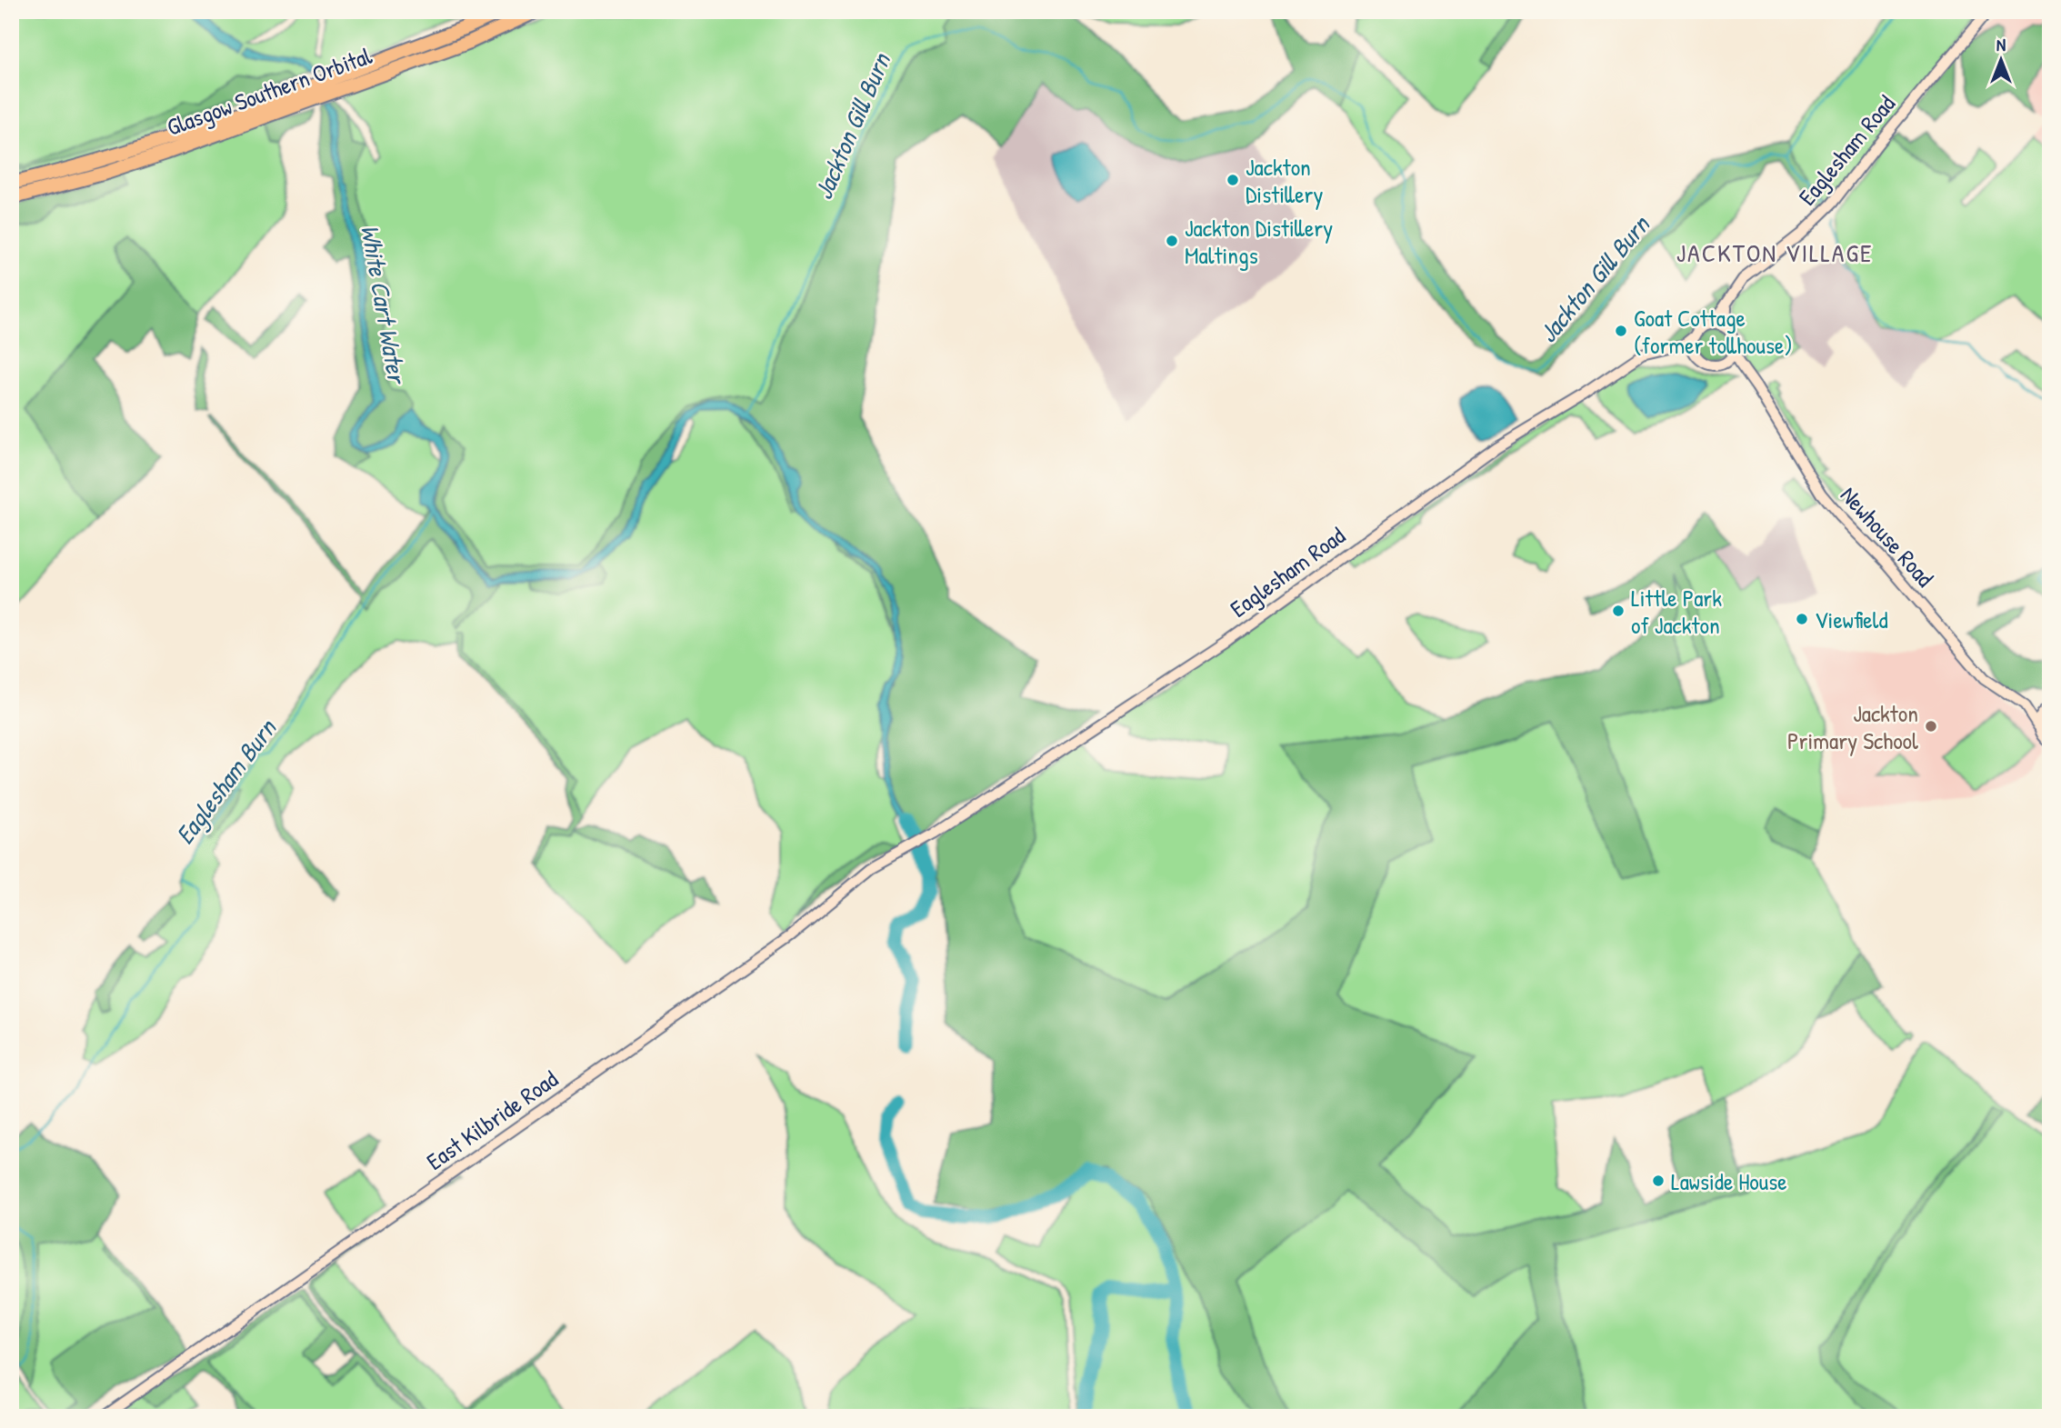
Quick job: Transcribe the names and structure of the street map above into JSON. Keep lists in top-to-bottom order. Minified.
{"streets":{"highway":["Glasgow Southern Orbital"],"main road":["Eaglesham Road","Newhouse Road","East Kilbride Road"]},"crossings":[["Eaglesham Road","Newhouse Road"],["Eaglesham Road","East Kilbride Road"]],"districts":["JACKTON VILLAGE"],"water":["Jackton Gill Burn","White Cart Water","Eaglesham Burn"],"places":["Jackton Distillery","Jackton Distillery Maltings","Goat Cottage (former tollhouse)","Little Park of Jackton","Viewfield","Jackton Primary School","Lawside House"],"north":"top"}
